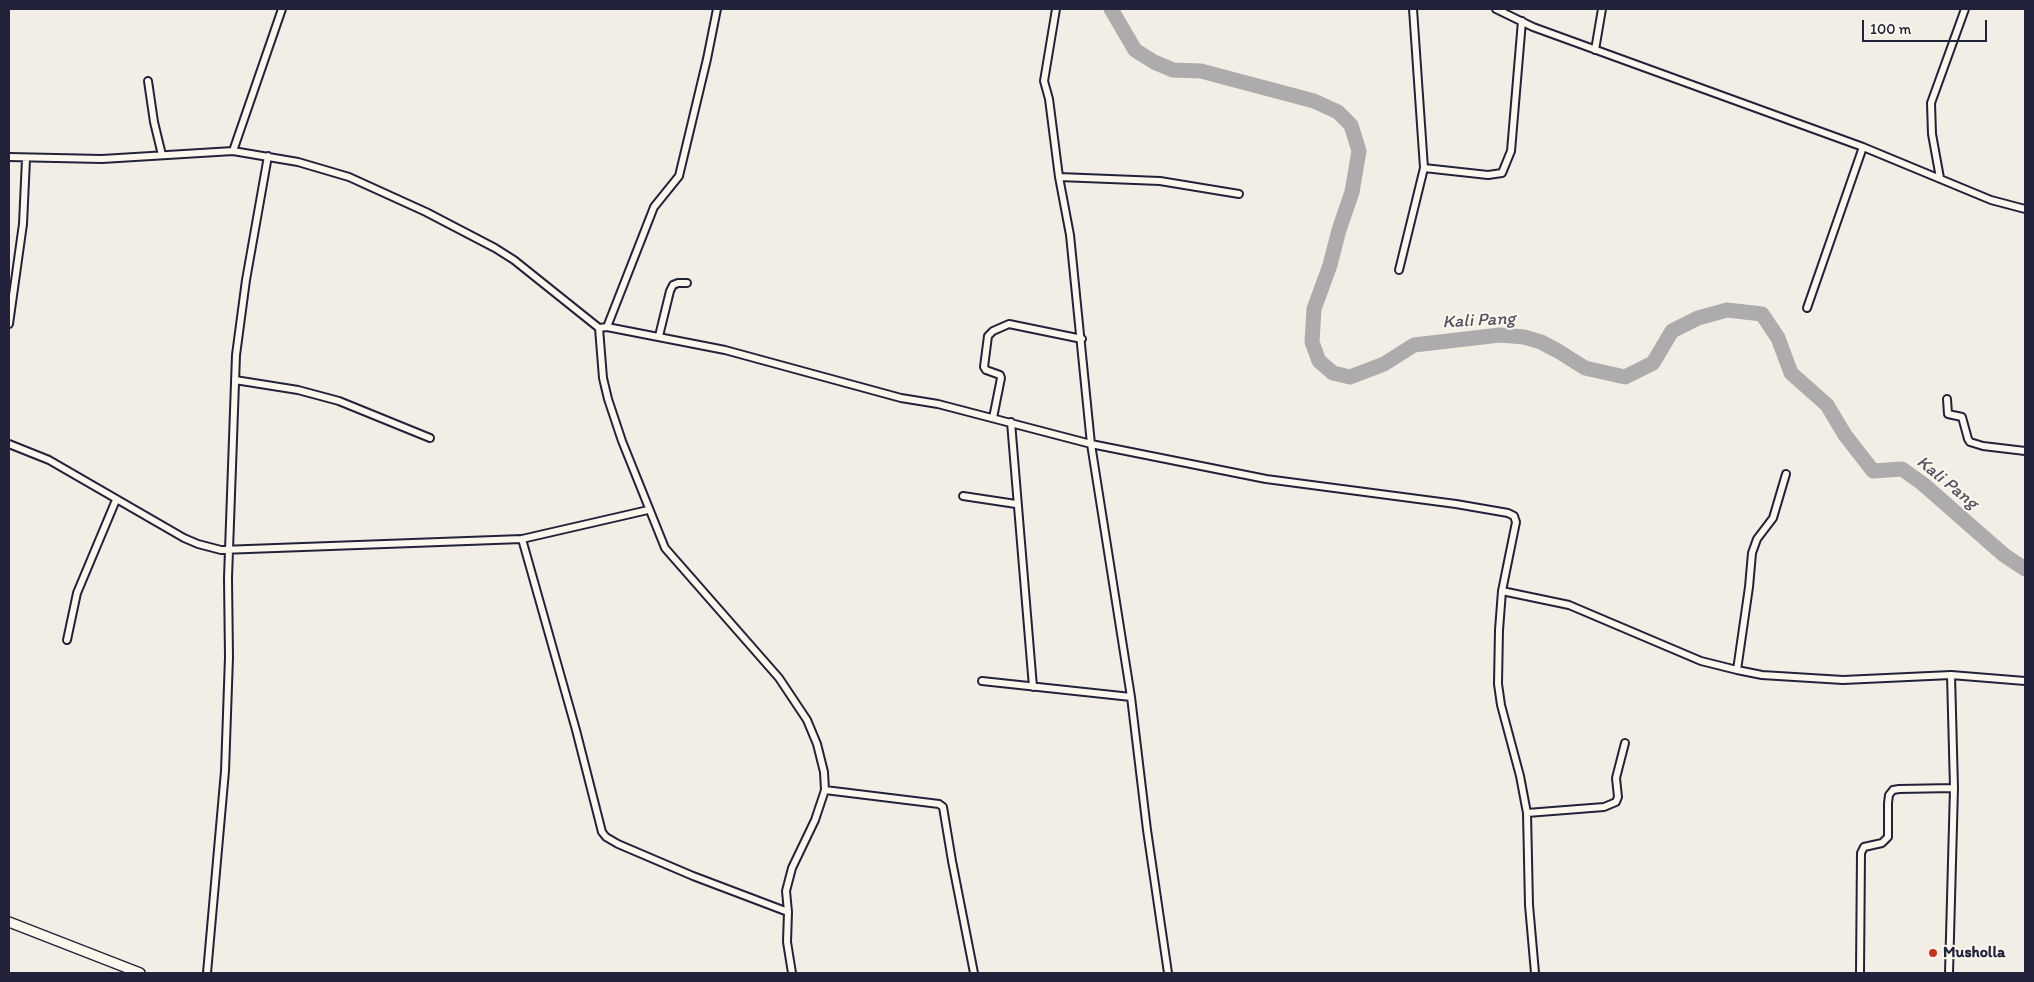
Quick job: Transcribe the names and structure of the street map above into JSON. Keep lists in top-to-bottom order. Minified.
{"water":["Kali Pang"],"places":["Musholla"],"scale_bar":"100 m"}
